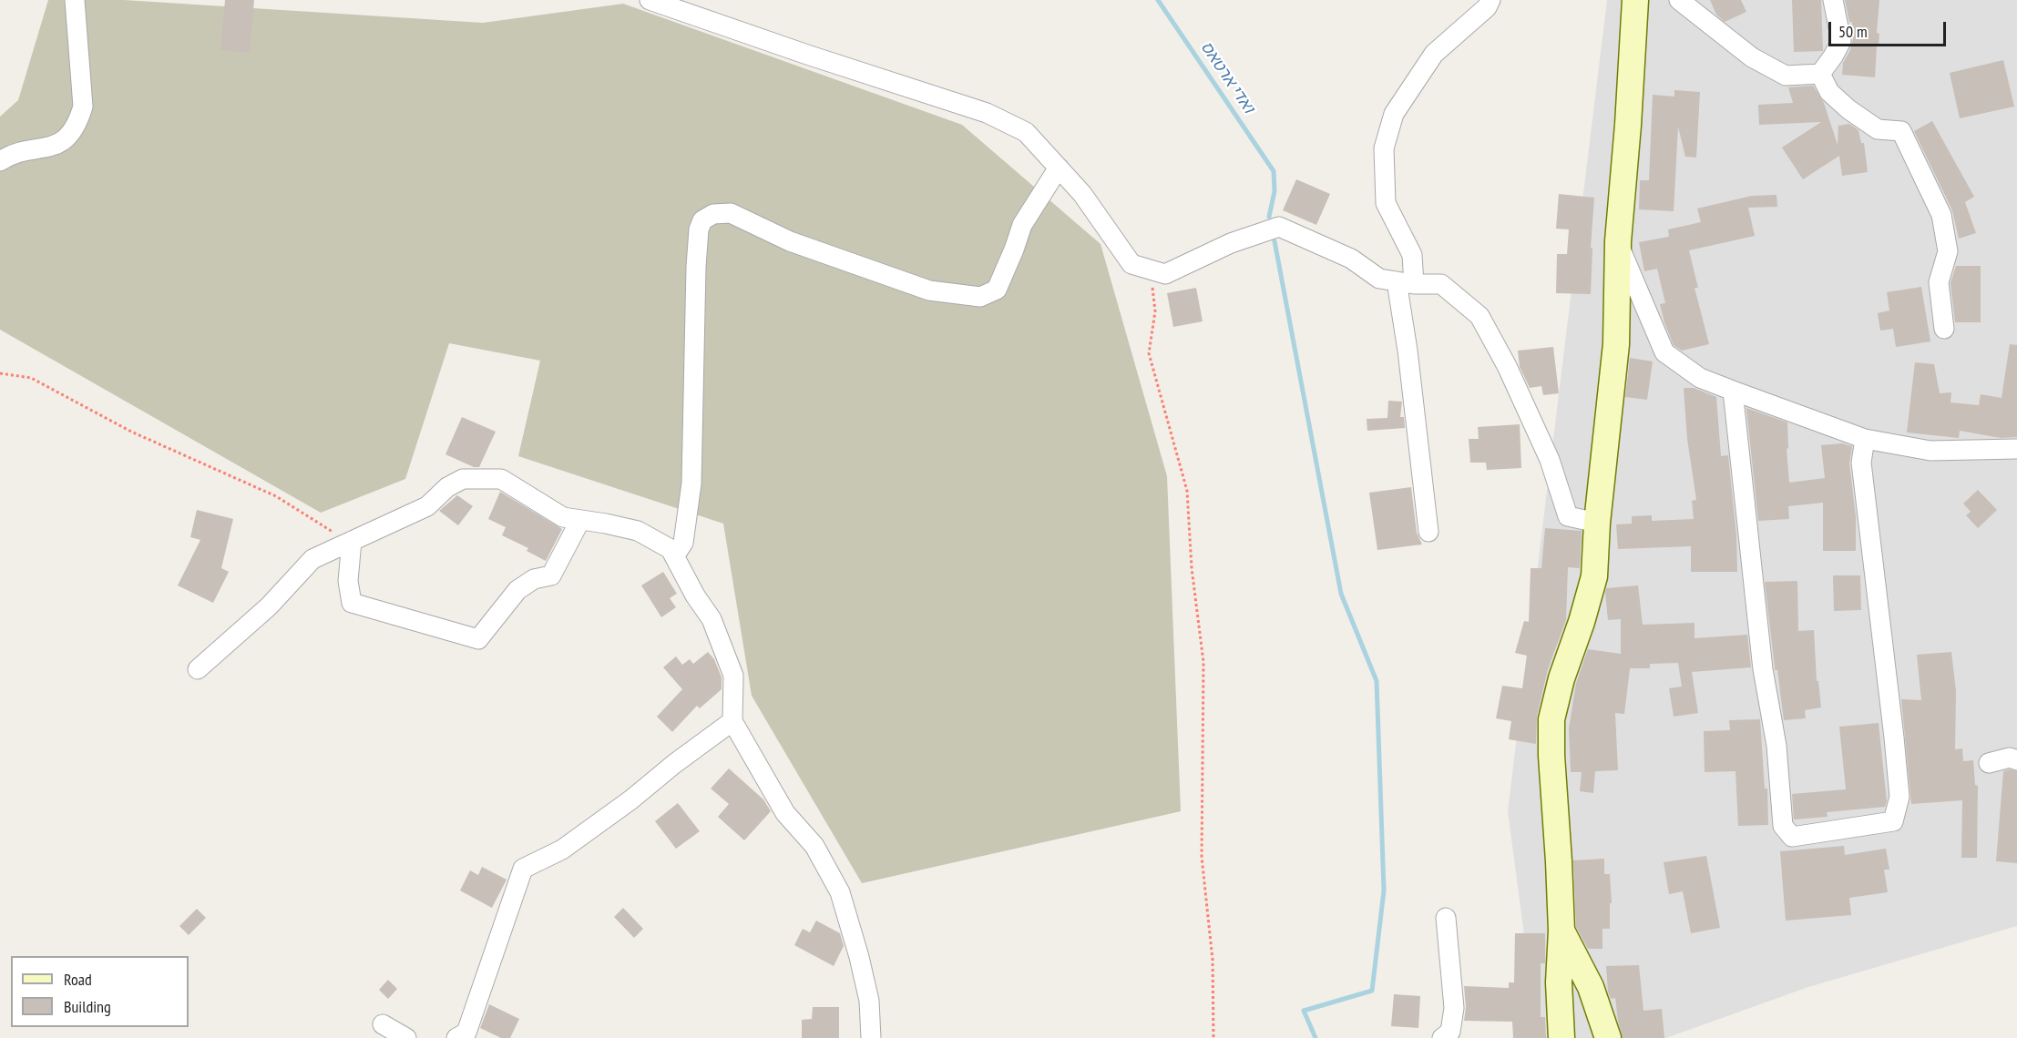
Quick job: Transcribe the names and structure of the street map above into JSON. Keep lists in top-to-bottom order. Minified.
{"water":["ואדי ארטאס"],"legend":["Road","Building"],"scale_bar":"50 m"}
